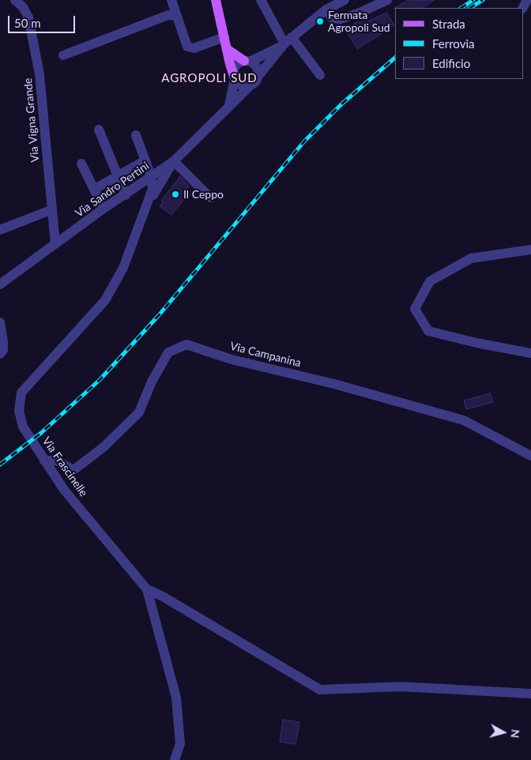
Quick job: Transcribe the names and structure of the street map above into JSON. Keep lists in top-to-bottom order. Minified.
{"streets":{"street":["Via Vigna Grande","Via Sandro Pertini","Via Campanina","Via Frascinelle"]},"crossings":[["Via Vigna Grande","Via Sandro Pertini"],["Via Sandro Pertini","Via Frascinelle"],["Via Campanina","Via Frascinelle"]],"districts":["AGROPOLI SUD"],"places":["Fermata Agropoli Sud","Il Ceppo"],"legend":["Strada","Ferrovia","Edificio"],"scale_bar":"50 m","north":"right"}
